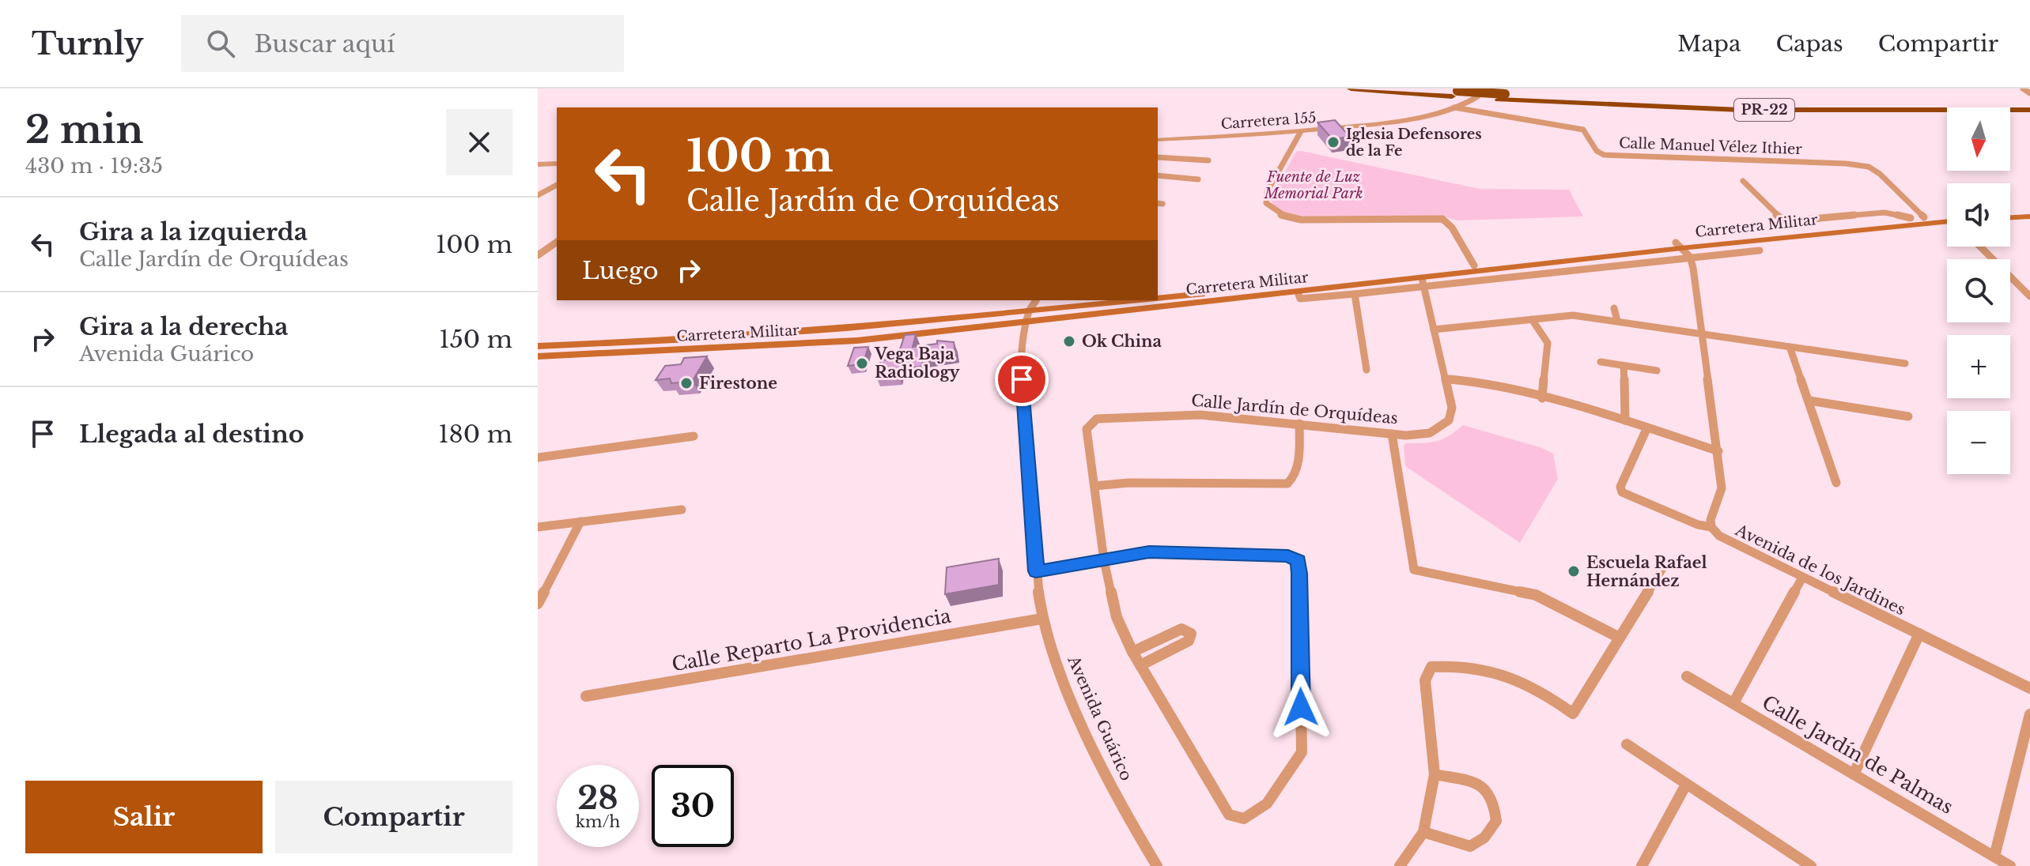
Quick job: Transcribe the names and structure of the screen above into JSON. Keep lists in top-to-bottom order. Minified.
{"streets":{"highway":["PR-22"],"main road":["Carretera Militar"],"street":["Carretera 155","Calle Manuel Vélez Ithier","Calle Jardín de Orquídeas","Avenida de los Jardines","Calle Reparto La Providencia","Avenida Guárico","Calle Jardín de Palmas"]},"crossings":[["Carretera 155","Calle Manuel Vélez Ithier"],["Calle Manuel Vélez Ithier","Carretera Militar"],["Carretera Militar","Calle Jardín de Orquídeas"],["Carretera Militar","Avenida Guárico"],["Calle Jardín de Orquídeas","Avenida Guárico"],["Calle Reparto La Providencia","Avenida Guárico"]],"parks":["Fuente de Luz Memorial Park"],"places":["Iglesia Defensores de la Fe","Ok China","Vega Baja Radiology","Firestone","Escuela Rafael Hernández"],"north":"bottom","page":{"header":"Turnly","search":"Buscar aquí","nav":["Mapa","Capas","Compartir"],"heading":["2 min","430 m · 19:35"],"map_buttons":["+","−"],"turn":["100 m","Calle Jardín de Orquídeas"],"list":[{"name":"Gira a la izquierda","note":"Calle Jardín de Orquídeas","value":"100 m"},{"name":"Gira a la derecha","note":"Avenida Guárico","value":"150 m"},{"name":"Llegada al destino","value":"180 m"}],"then":"Luego","speed":"28 km/h","limit":"30","buttons":["Salir","Compartir"]}}
